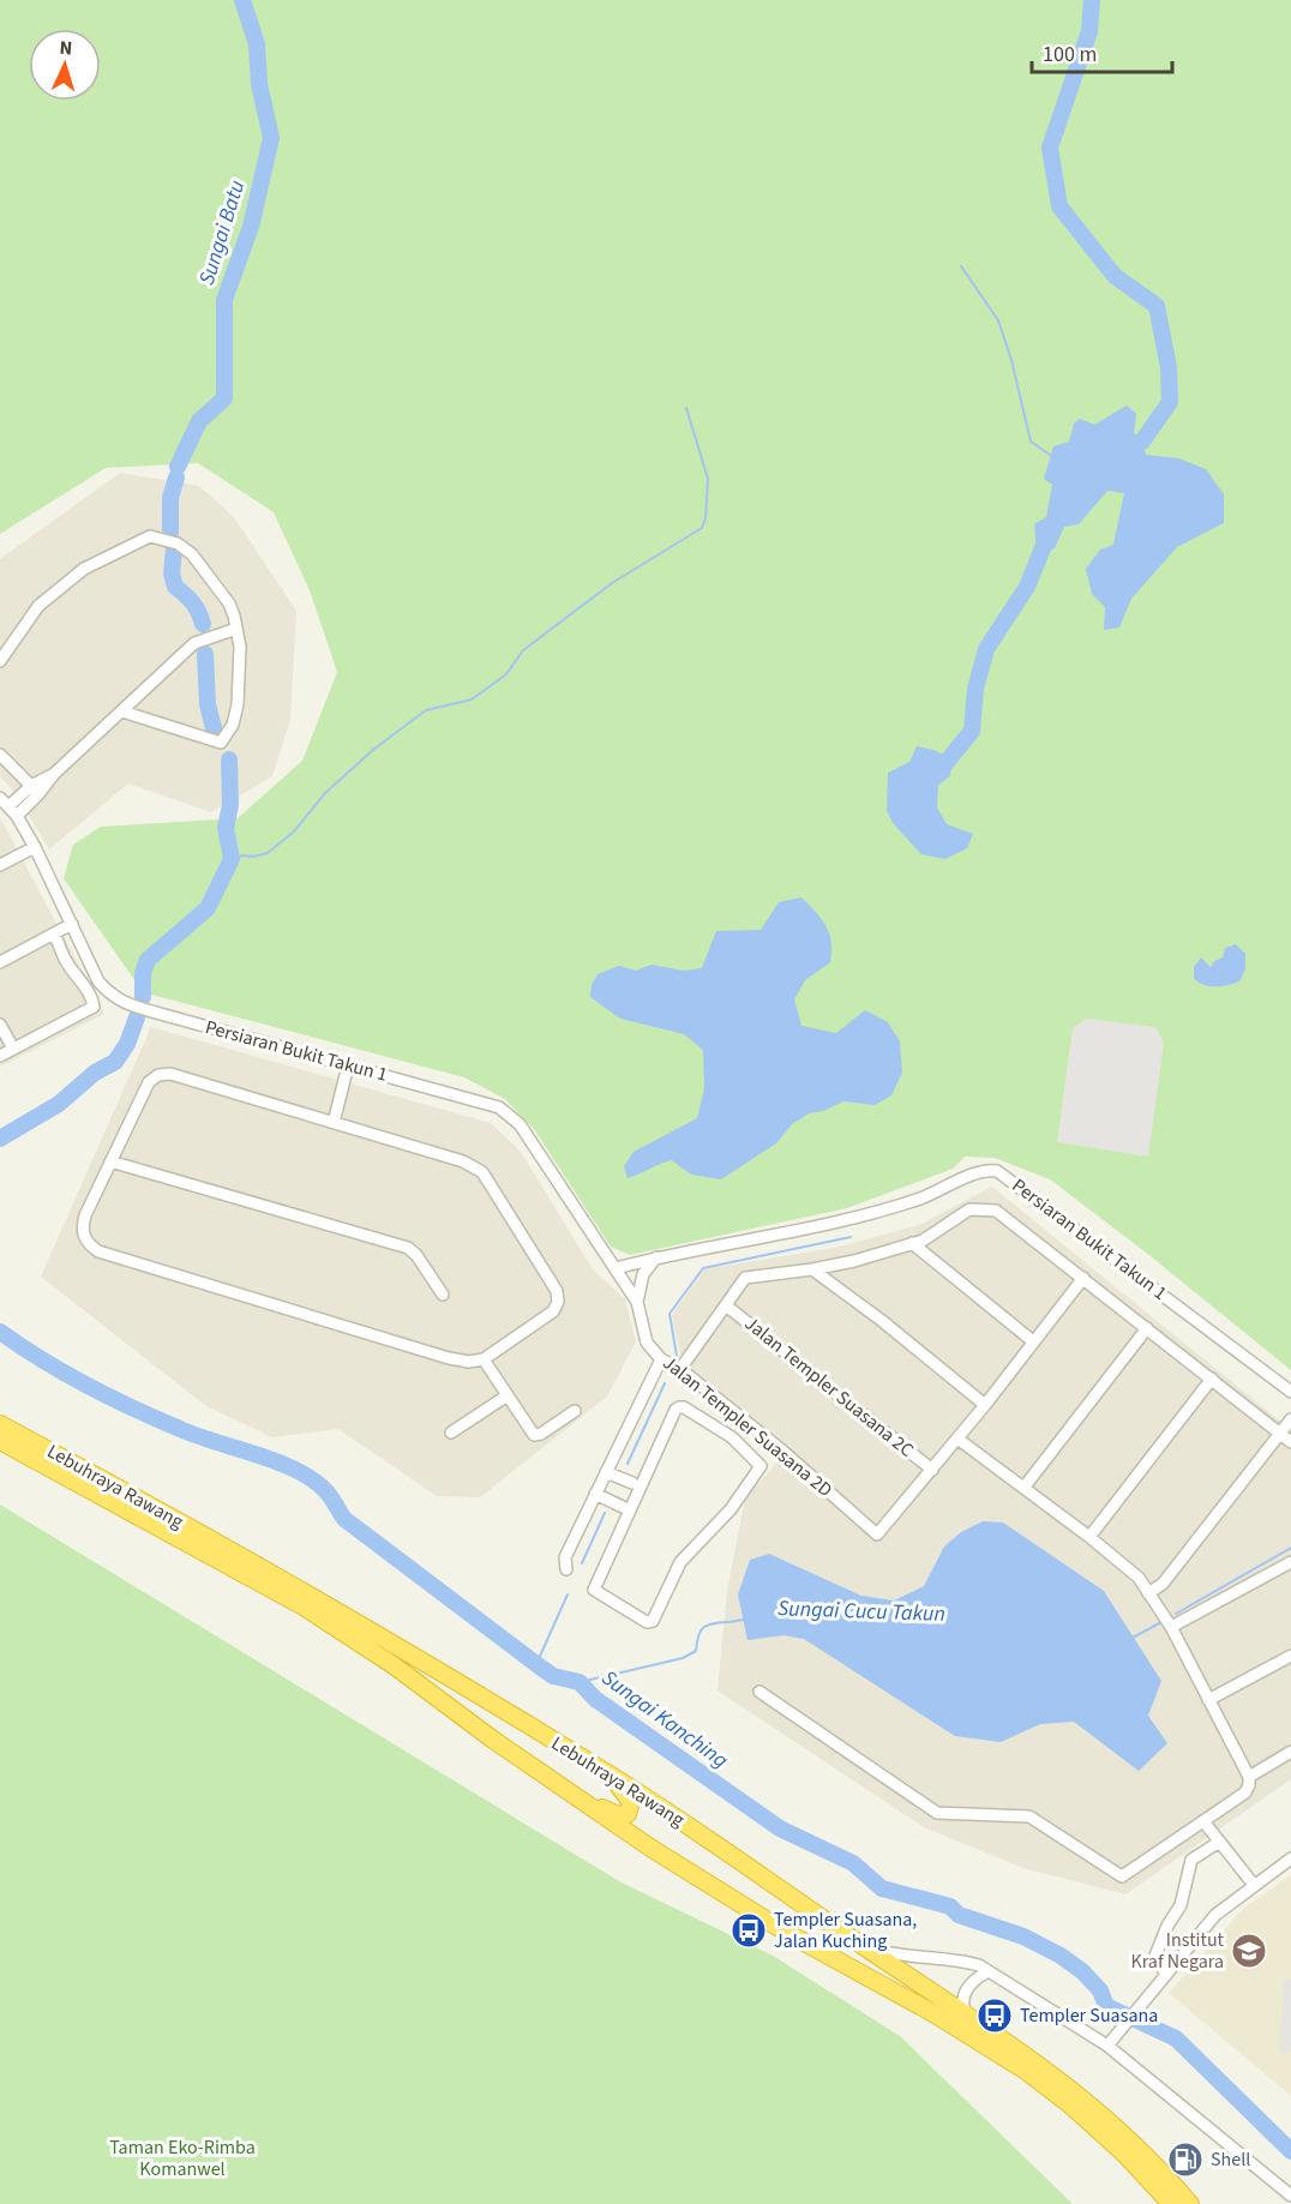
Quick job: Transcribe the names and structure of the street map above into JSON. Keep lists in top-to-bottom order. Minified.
{"streets":{"highway":["Lebuhraya Rawang"],"street":["Persiaran Bukit Takun 1","Jalan Templer Suasana 2C","Jalan Templer Suasana 2D"]},"crossings":[["Persiaran Bukit Takun 1","Jalan Templer Suasana 2D"],["Jalan Templer Suasana 2C","Jalan Templer Suasana 2D"]],"water":["Sungai Batu","Sungai Cucu Takun","Sungai Kanching"],"parks":["Taman Eko-Rimba Komanwel"],"places":{"bus stop":["Templer Suasana, Jalan Kuching","Templer Suasana"],"school or university":["Institut Kraf Negara"],"fuel station":["Shell"]},"scale_bar":"100 m","north":"top"}
